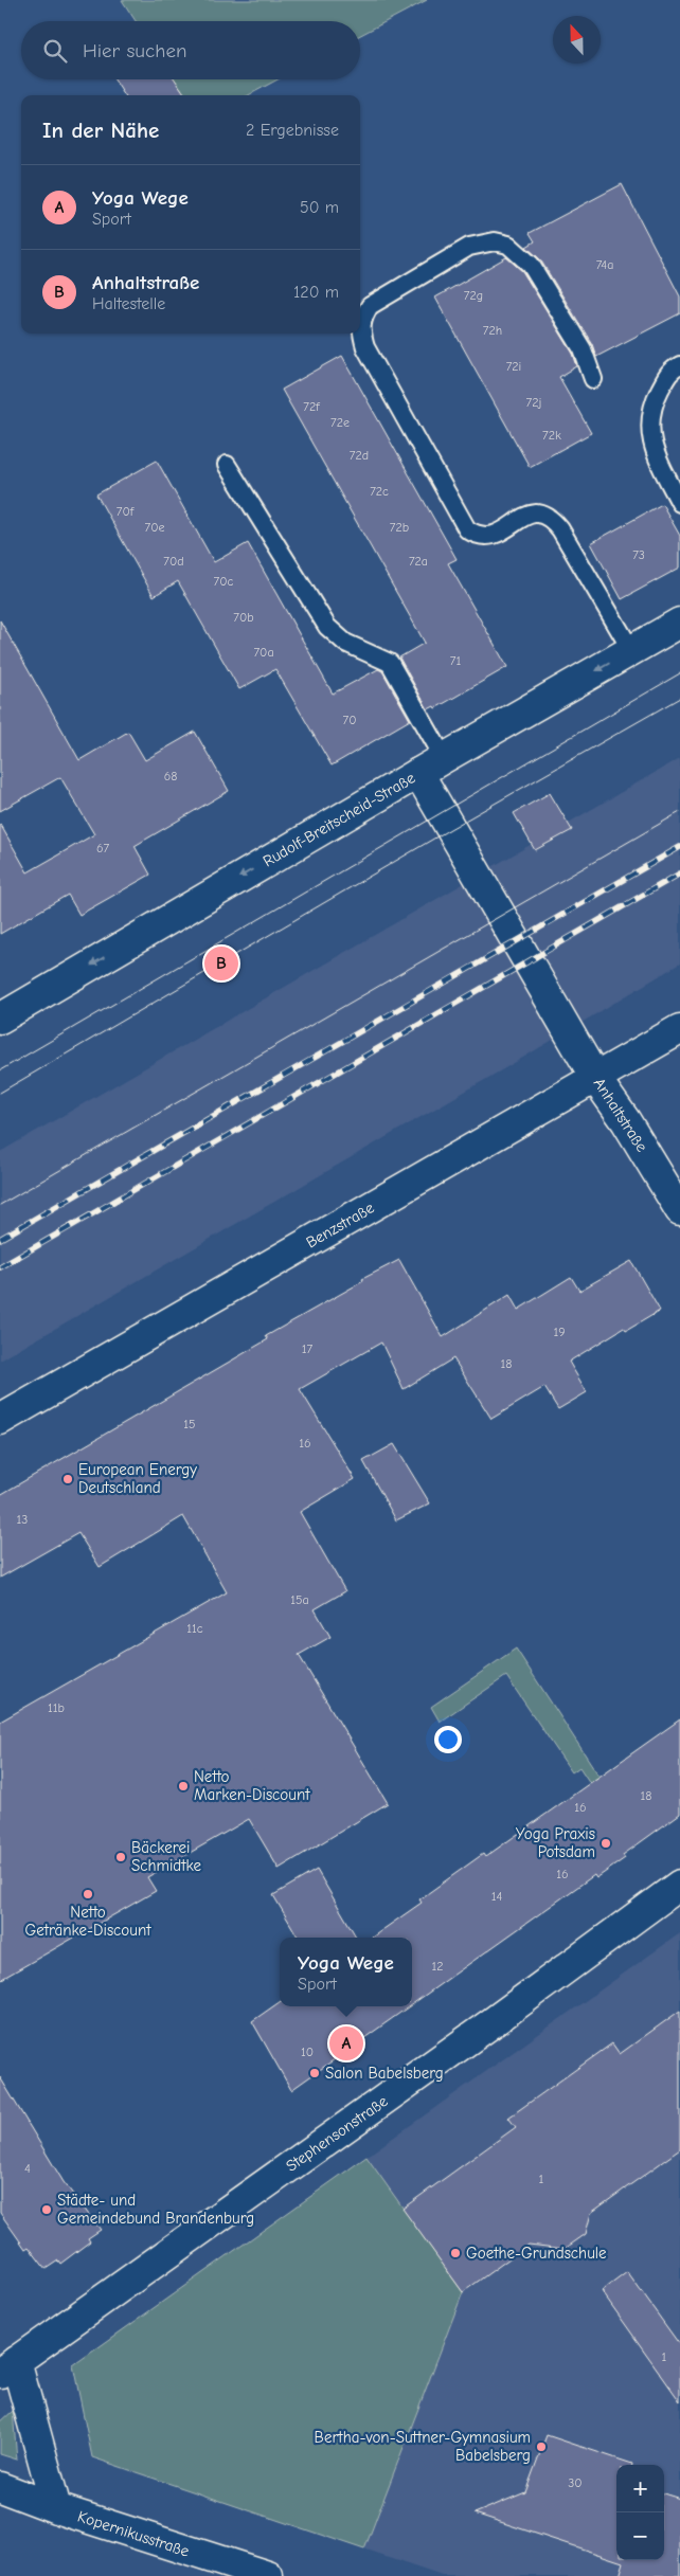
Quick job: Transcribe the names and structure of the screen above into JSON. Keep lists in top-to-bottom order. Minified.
{"streets":{"street":["Rudolf-Breitscheid-Straße","Anhaltstraße","Benzstraße","Stephensonstraße","Kopernikusstraße"]},"crossings":[["Rudolf-Breitscheid-Straße","Anhaltstraße"],["Anhaltstraße","Benzstraße"],["Stephensonstraße","Kopernikusstraße"]],"one_way":["Rudolf-Breitscheid-Straße"],"places":["European Energy Deutschland","Netto Marken-Discount","Yoga Praxis Potsdam","Bäckerei Schmidtke","Netto Getränke-Discount","Salon Babelsberg","Städte- und Gemeindebund Brandenburg","Goethe-Grundschule","Bertha-von-Suttner-Gymnasium Babelsberg"],"house_numbers":["74a","72g","72h","72i","72j","72f","72e","72k","72d","72c","70f","70e","72b","73","70d","72a","70c","70b","70a","71","70","68","67","19","17","18","15","16","13","15a","11c","11b","18","16","16","14","12","10","4","1","1","30"],"north":"top","page":{"search":"Hier suchen","heading":["In der Nähe","2 Ergebnisse"],"list":[{"mark":"A","name":"Yoga Wege","note":"Sport","value":"50 m"},{"mark":"B","name":"Anhaltstraße","note":"Haltestelle","value":"120 m"}],"pins":["B","A"],"popup":["Yoga Wege","Sport"],"map_buttons":["+","−"]}}
